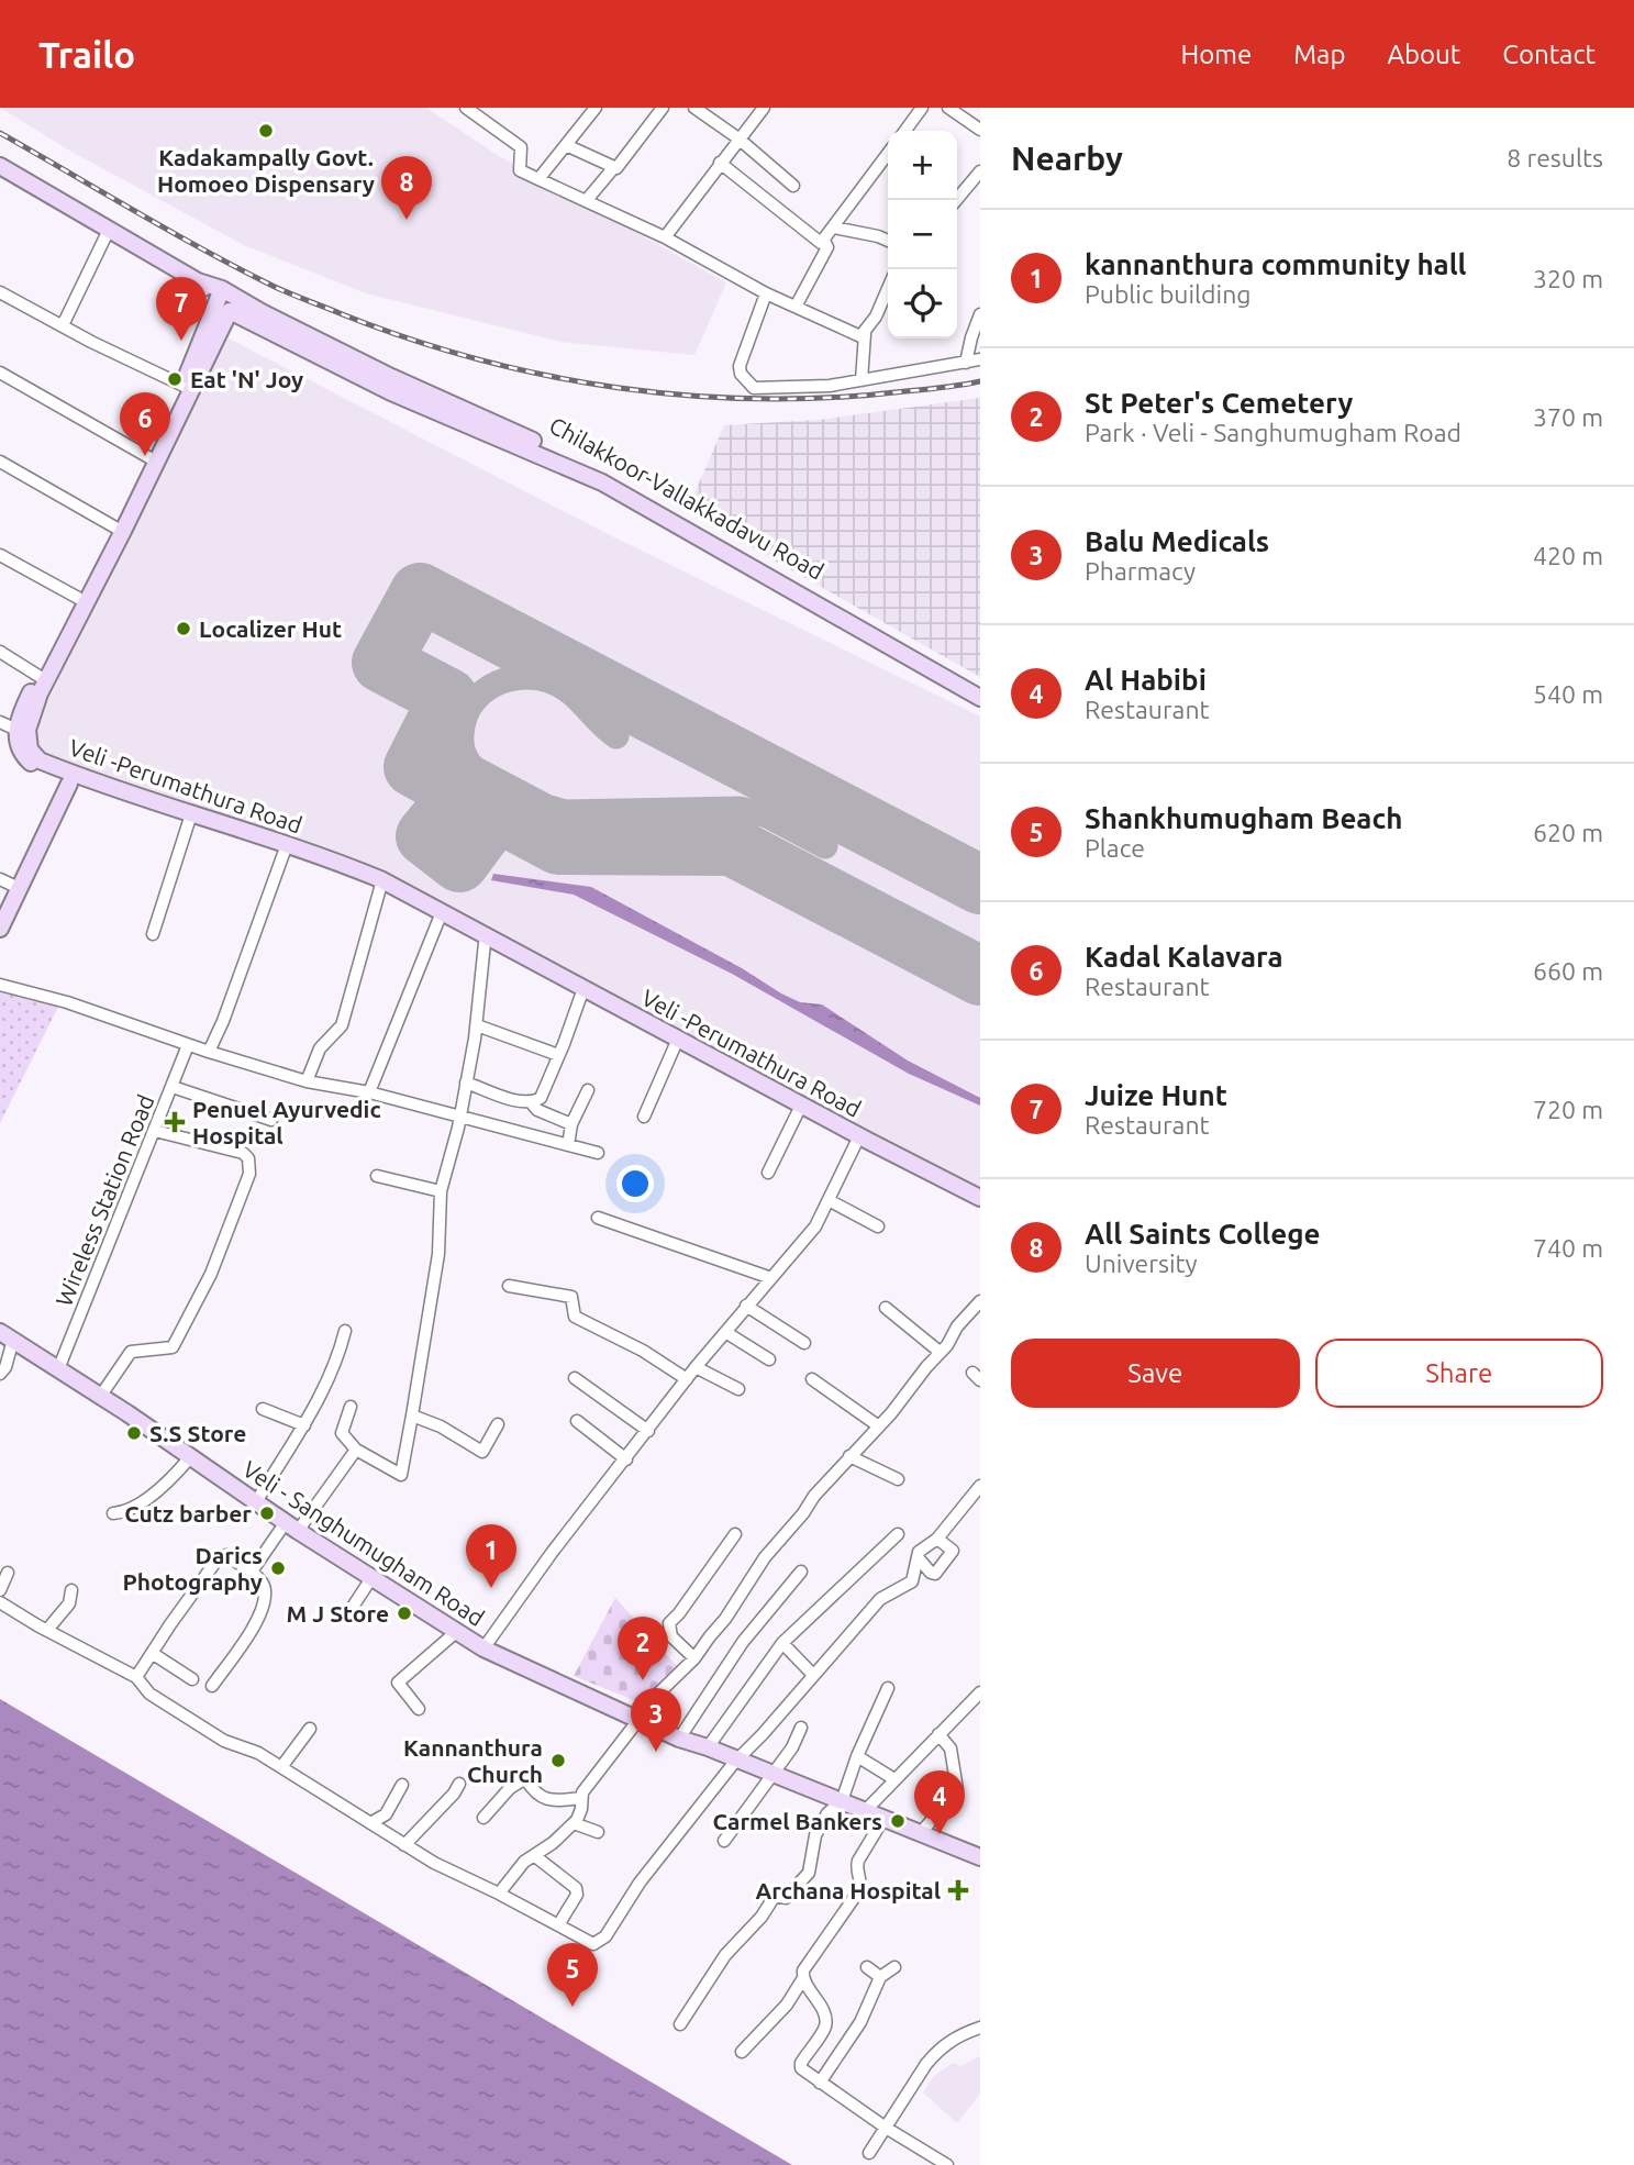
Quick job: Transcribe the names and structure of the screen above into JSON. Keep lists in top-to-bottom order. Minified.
{"streets":{"main road":["Chilakkoor-Vallakkadavu Road","Veli -Perumathura Road","Veli - Sanghumugham Road"],"street":["Wireless Station Road"]},"crossings":[["Chilakkoor-Vallakkadavu Road","Veli -Perumathura Road"],["Wireless Station Road","Veli - Sanghumugham Road"]],"places":{"other":["Kadakampally Govt. Homoeo Dispensary","Eat 'N' Joy","Localizer Hut","S.S Store","Cutz barber","Darics Photography","M J Store","Kannanthura Church","Carmel Bankers"],"health":["Penuel Ayurvedic Hospital","Archana Hospital"]},"page":{"header":"Trailo","nav":["Home","Map","About","Contact"],"heading":["Nearby","8 results"],"map_buttons":["+","−"],"pins":["8","7","6","1","2","3","4","5"],"list":[{"mark":"1","name":"kannanthura community hall","note":"Public building","value":"320 m"},{"mark":"2","name":"St Peter's Cemetery","note":"Park · Veli - Sanghumugham Road","value":"370 m"},{"mark":"3","name":"Balu Medicals","note":"Pharmacy","value":"420 m"},{"mark":"4","name":"Al Habibi","note":"Restaurant","value":"540 m"},{"mark":"5","name":"Shankhumugham Beach","note":"Place","value":"620 m"},{"mark":"6","name":"Kadal Kalavara","note":"Restaurant","value":"660 m"},{"mark":"7","name":"Juize Hunt","note":"Restaurant","value":"720 m"},{"mark":"8","name":"All Saints College","note":"University","value":"740 m"}],"buttons":["Save","Share"]}}
